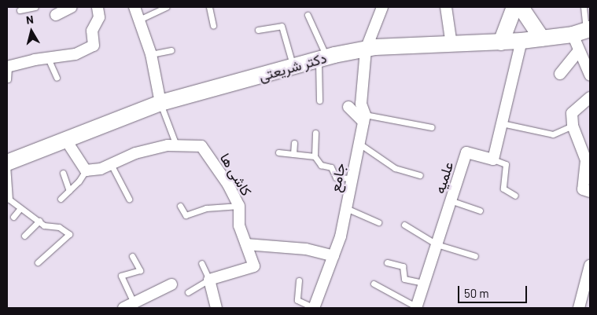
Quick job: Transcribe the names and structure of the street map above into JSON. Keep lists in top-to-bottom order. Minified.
{"streets":{"main road":["دکتر شریعتی"],"street":["کاشی ها","جامع","علمیه"]},"crossings":[["دکتر شریعتی","جامع"]],"scale_bar":"50 m","north":"top"}
